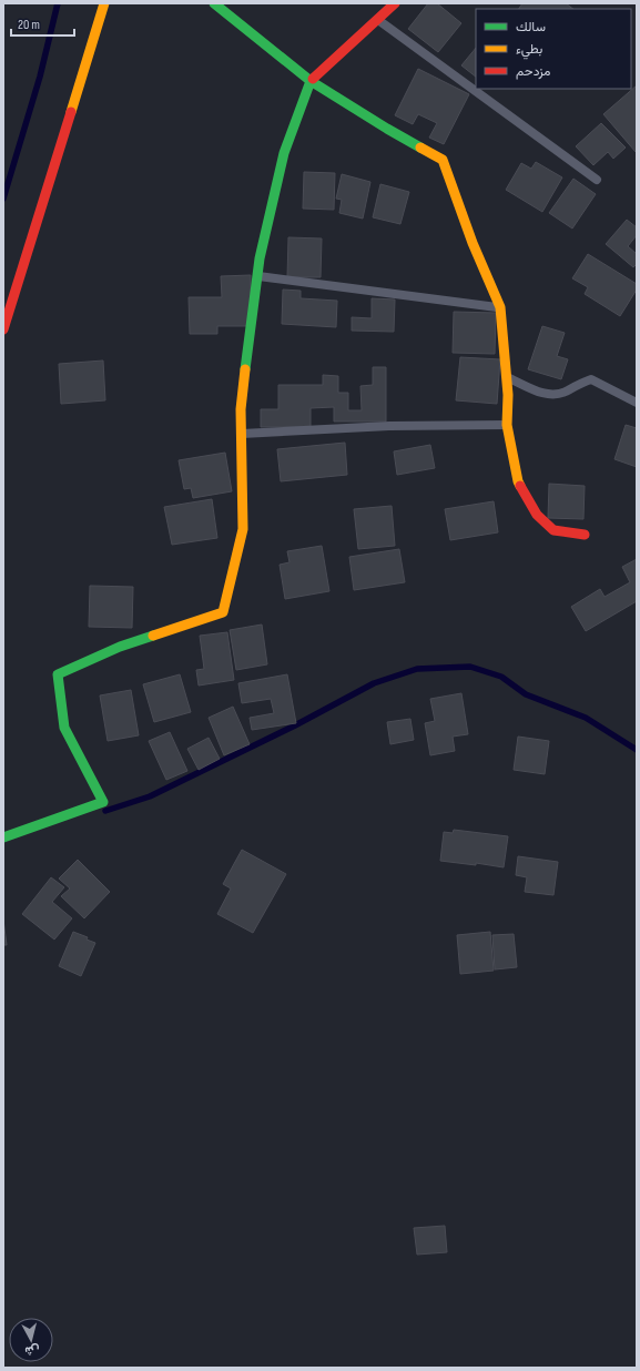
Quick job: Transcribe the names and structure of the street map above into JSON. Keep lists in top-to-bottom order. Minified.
{"legend":["سالك","بطيء","مزدحم"],"scale_bar":"20 m","north":"bottom"}
